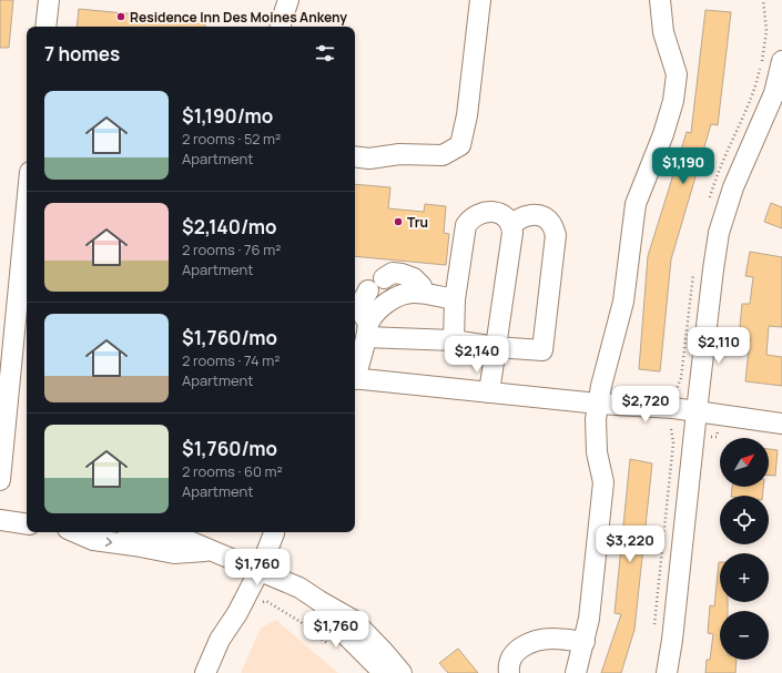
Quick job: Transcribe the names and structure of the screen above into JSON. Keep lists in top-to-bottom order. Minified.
{"places":["Residence Inn Des Moines Ankeny","Tru"],"north":"top right","page":{"heading":"7 homes","list":[{"name":"$1,190/mo","note":"2 rooms · 52 m² · Apartment"},{"name":"$2,140/mo","note":"2 rooms · 76 m² · Apartment"},{"name":"$1,760/mo","note":"2 rooms · 74 m² · Apartment"},{"name":"$1,760/mo","note":"2 rooms · 60 m² · Apartment"}],"price":["$1,190","$2,110","$2,140","$2,720","$3,220","$1,760","$1,760"],"map_buttons":["+","−"]}}
